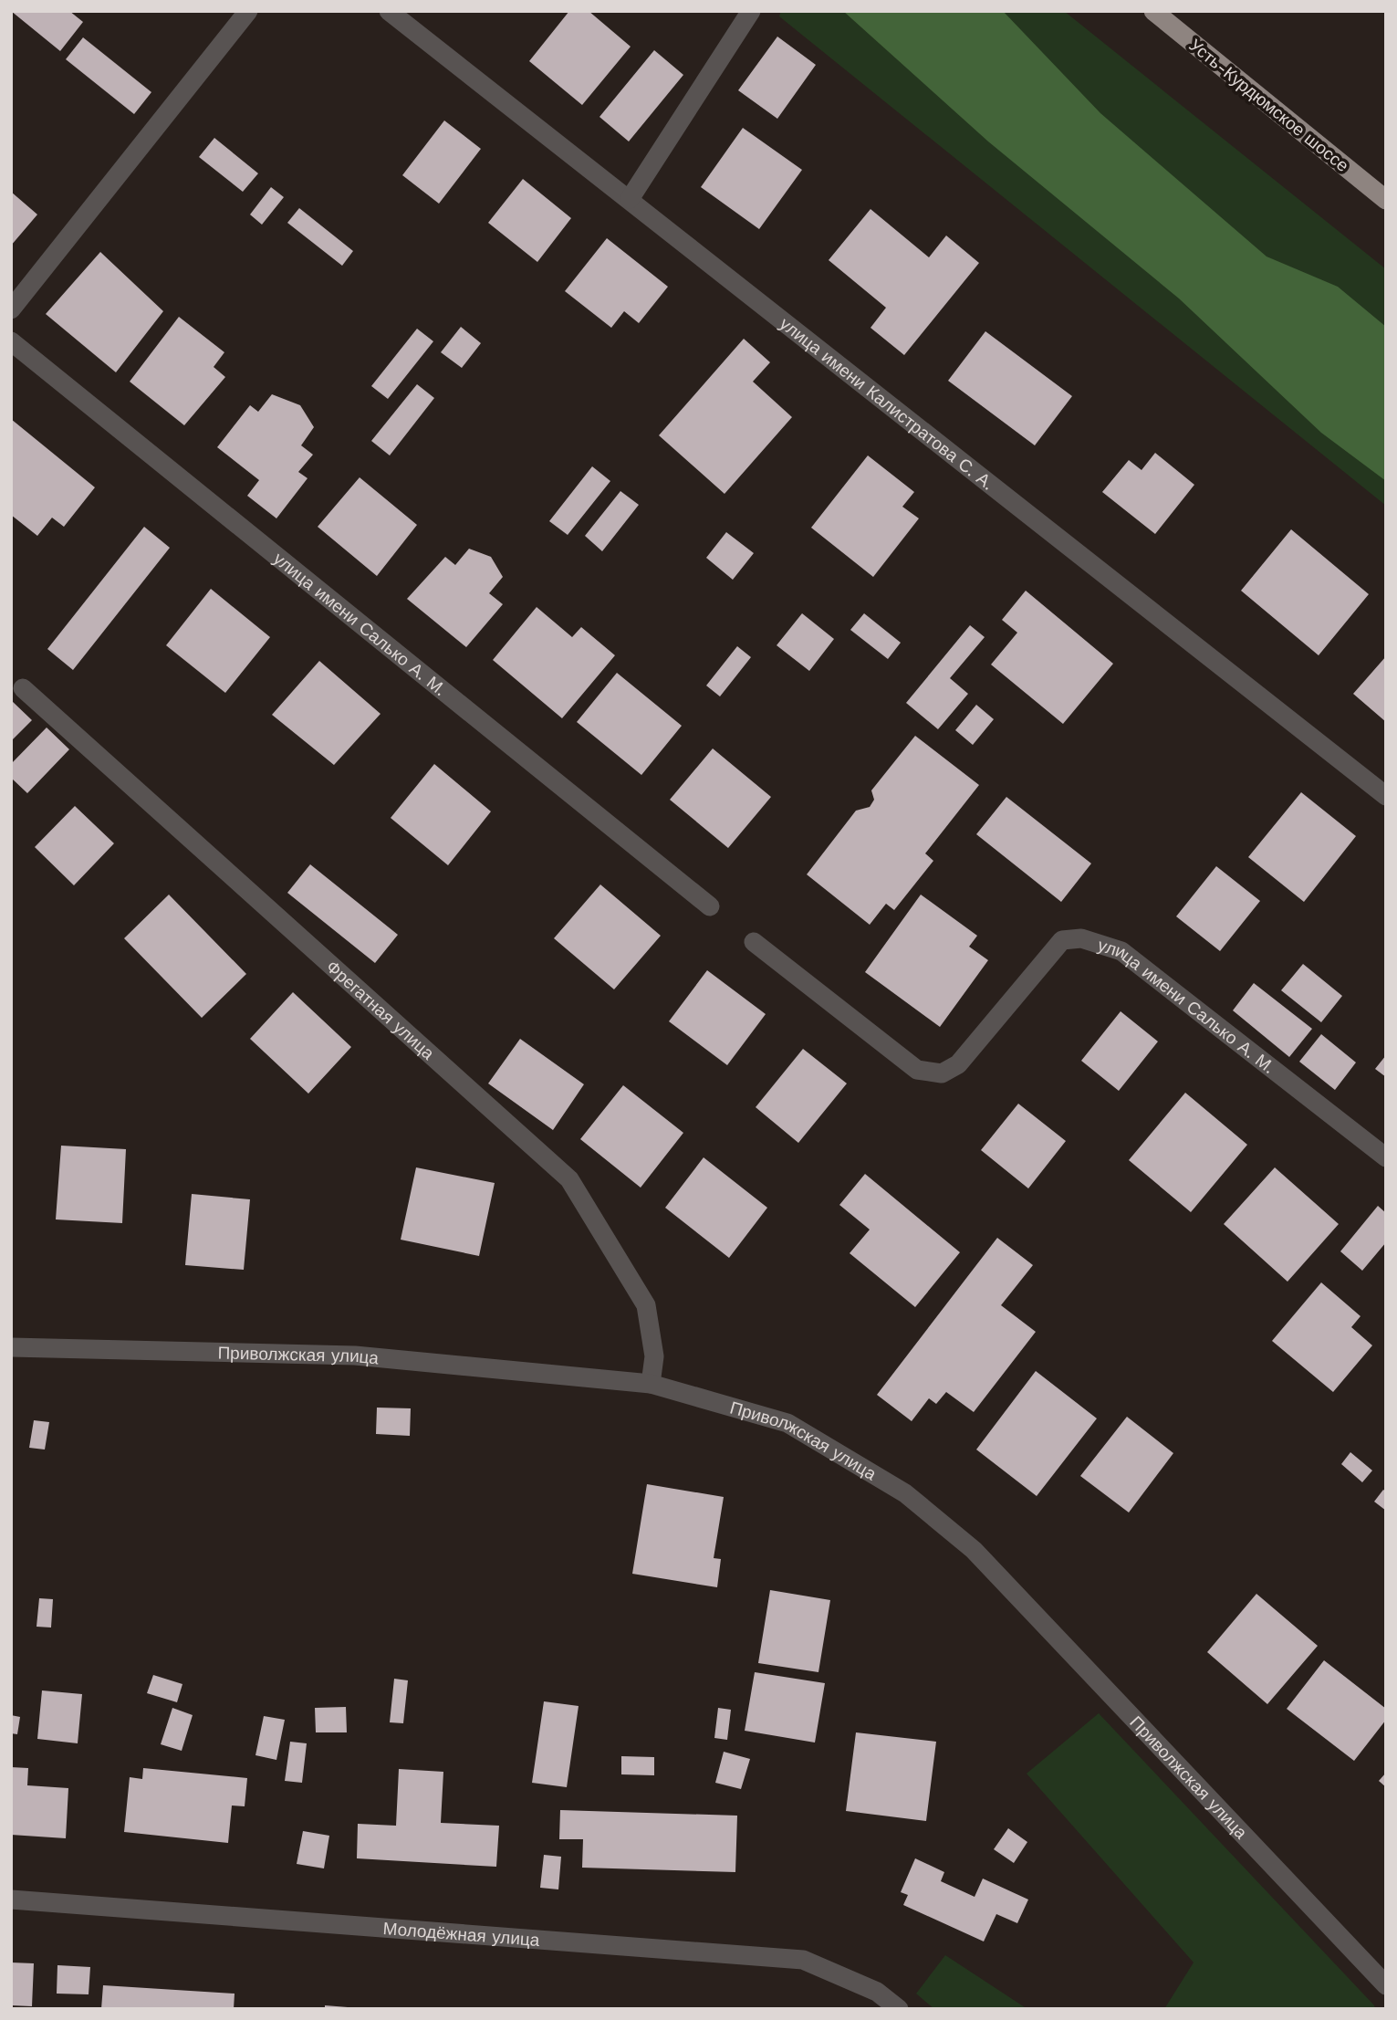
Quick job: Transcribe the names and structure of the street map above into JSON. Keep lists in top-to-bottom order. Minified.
{"streets":{"main road":["Усть-Курдюмское шоссе"],"street":["улица имени Калистратова С. А.","улица имени Салько А. М.","Фрегатная улица","Приволжская улица","Молодёжная улица"]},"crossings":[["Фрегатная улица","Приволжская улица"]]}
